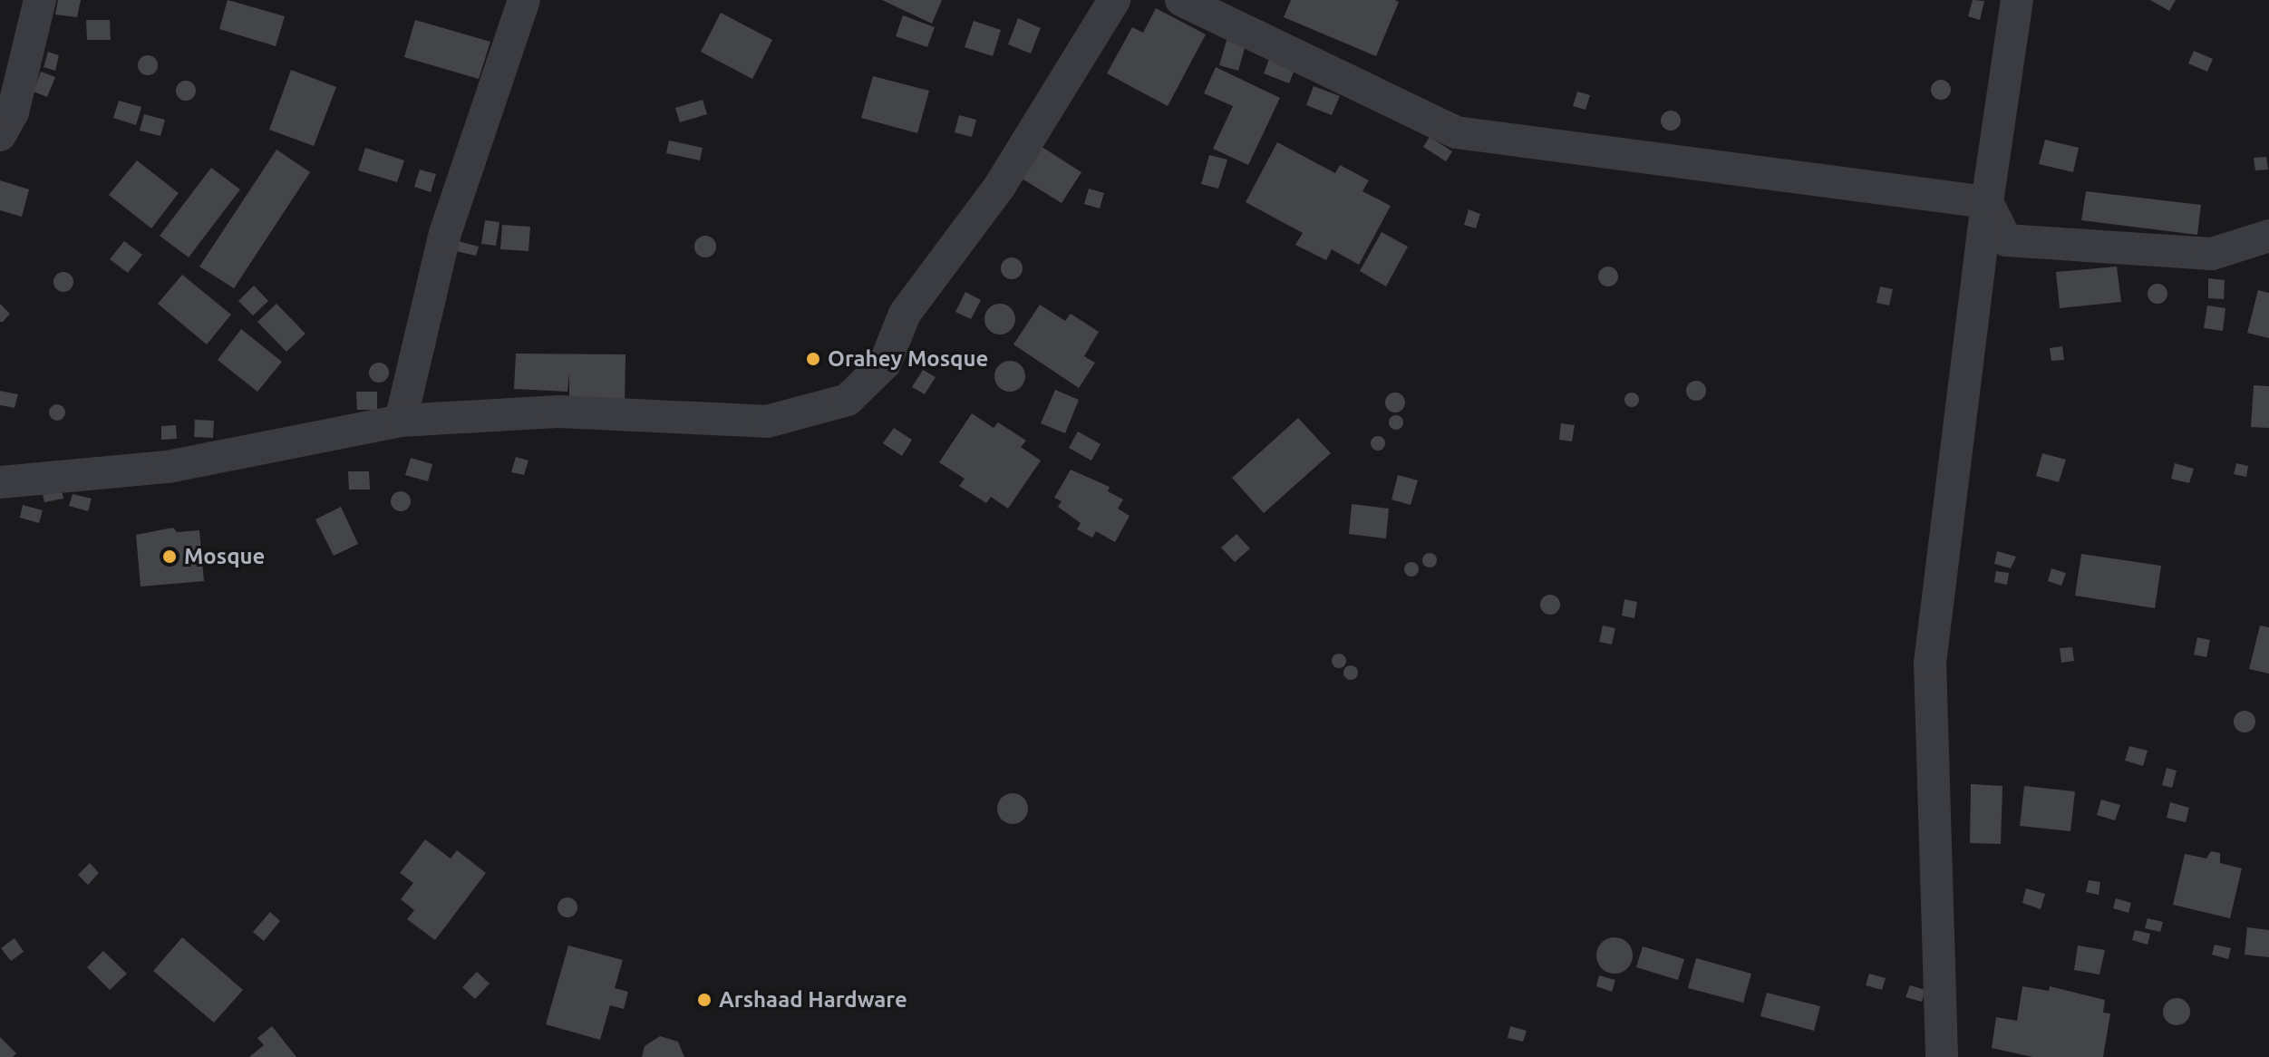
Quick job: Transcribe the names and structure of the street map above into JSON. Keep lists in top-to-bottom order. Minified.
{"places":["Orahey Mosque","Mosque","Arshaad Hardware"]}
